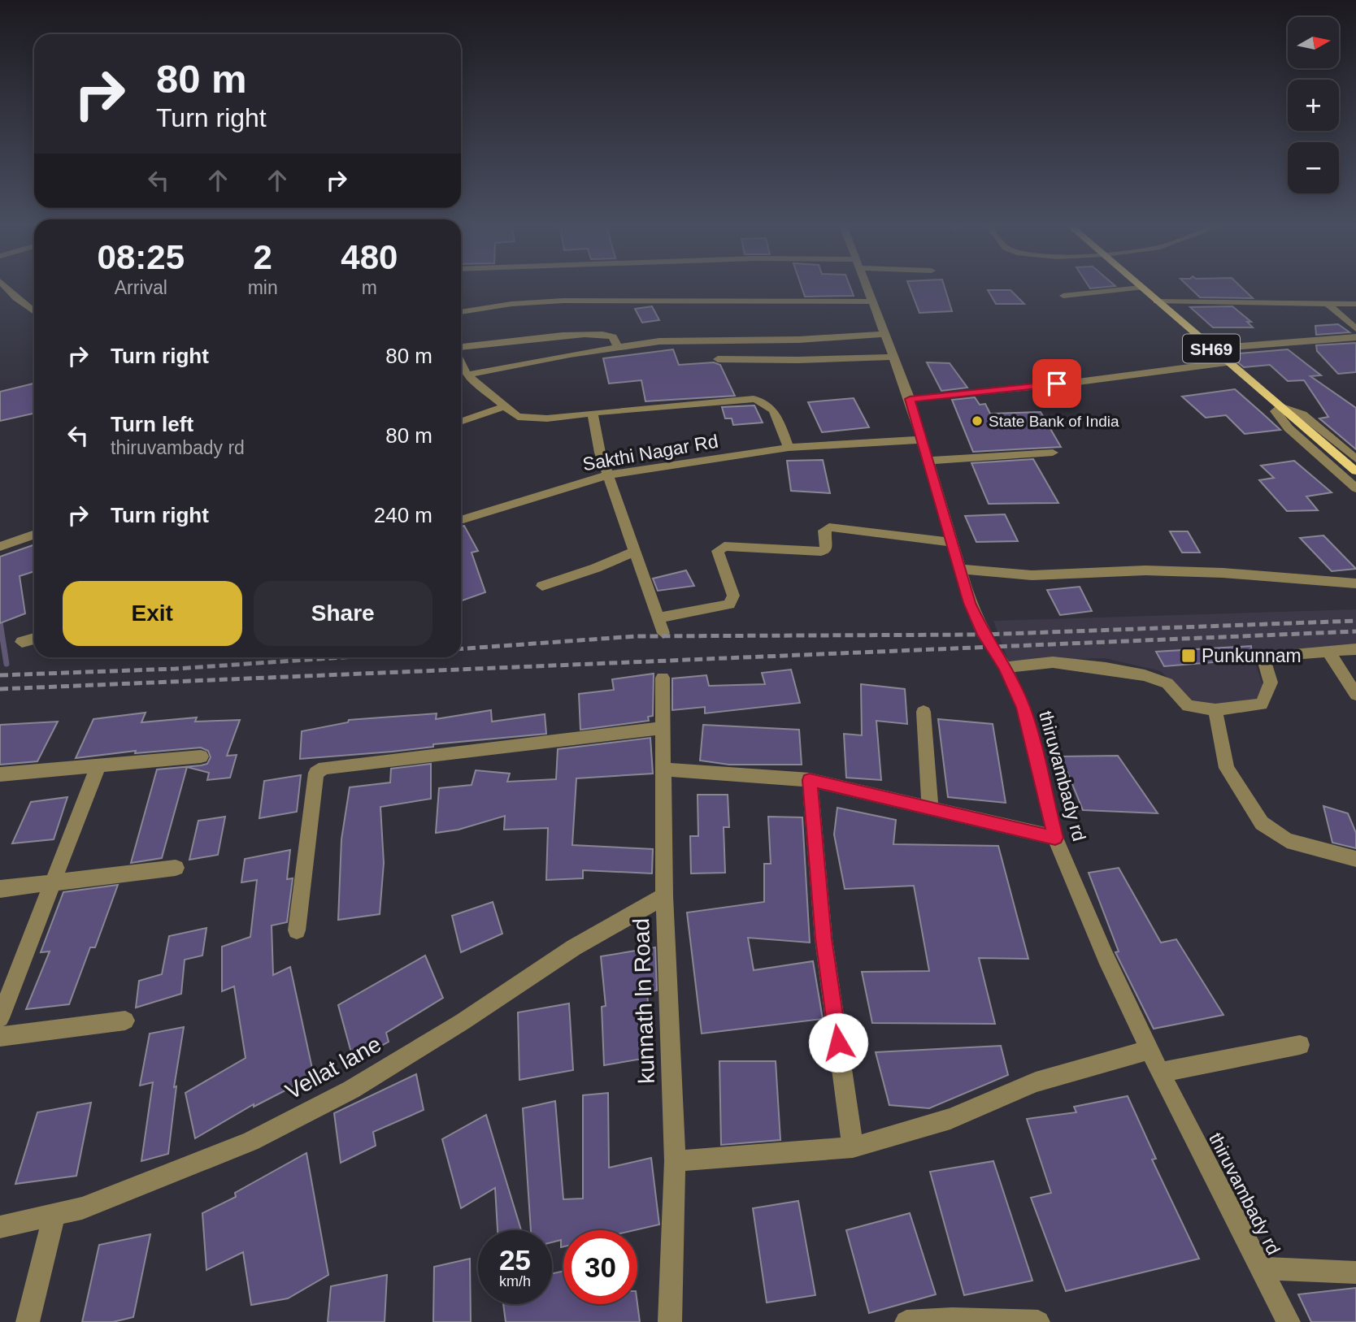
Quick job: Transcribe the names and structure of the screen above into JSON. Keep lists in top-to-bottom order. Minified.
{"streets":{"main road":["SH69"],"street":["Sakthi Nagar Rd","thiruvambady rd","kunnath ln Road","Vellat lane"]},"crossings":[["Sakthi Nagar Rd","thiruvambady rd"],["kunnath ln Road","Vellat lane"]],"places":{"other":["State Bank of India"],"transit":["Punkunnam"]},"north":"right","page":{"map_buttons":["+","−"],"turn":["80 m","Turn right"],"eta":["08:25","Arrival","2","min","480","m"],"list":[{"name":"Turn right","value":"80 m"},{"name":"Turn left","note":"thiruvambady rd","value":"80 m"},{"name":"Turn right","value":"240 m"}],"buttons":["Exit","Share"],"speed":"25 km/h","limit":"30"}}
